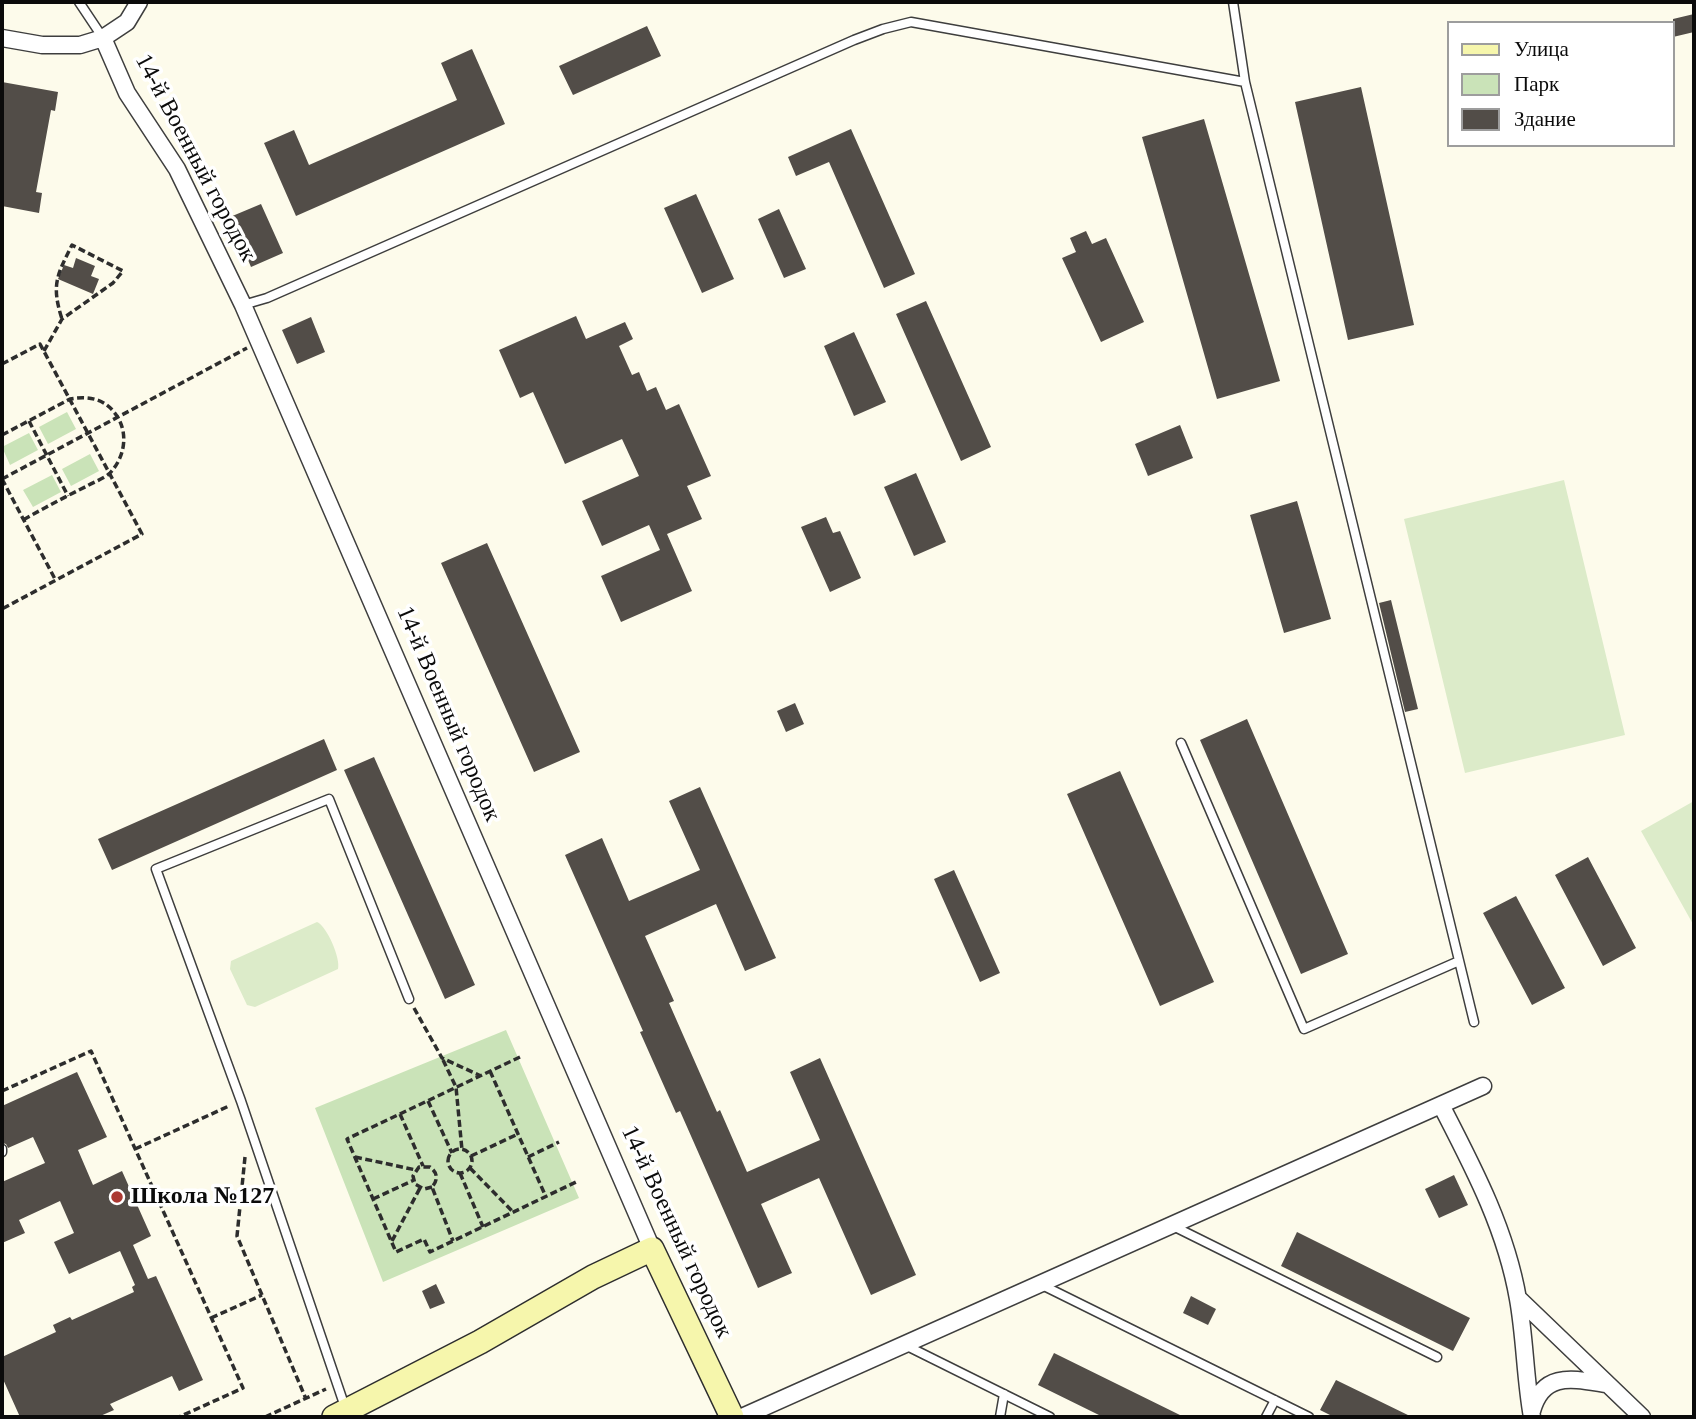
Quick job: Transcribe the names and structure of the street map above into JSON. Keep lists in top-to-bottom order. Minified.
{"streets":{"street":["14-й Военный городок"]},"places":["Школа №127"],"legend":["Улица","Парк","Здание"]}
